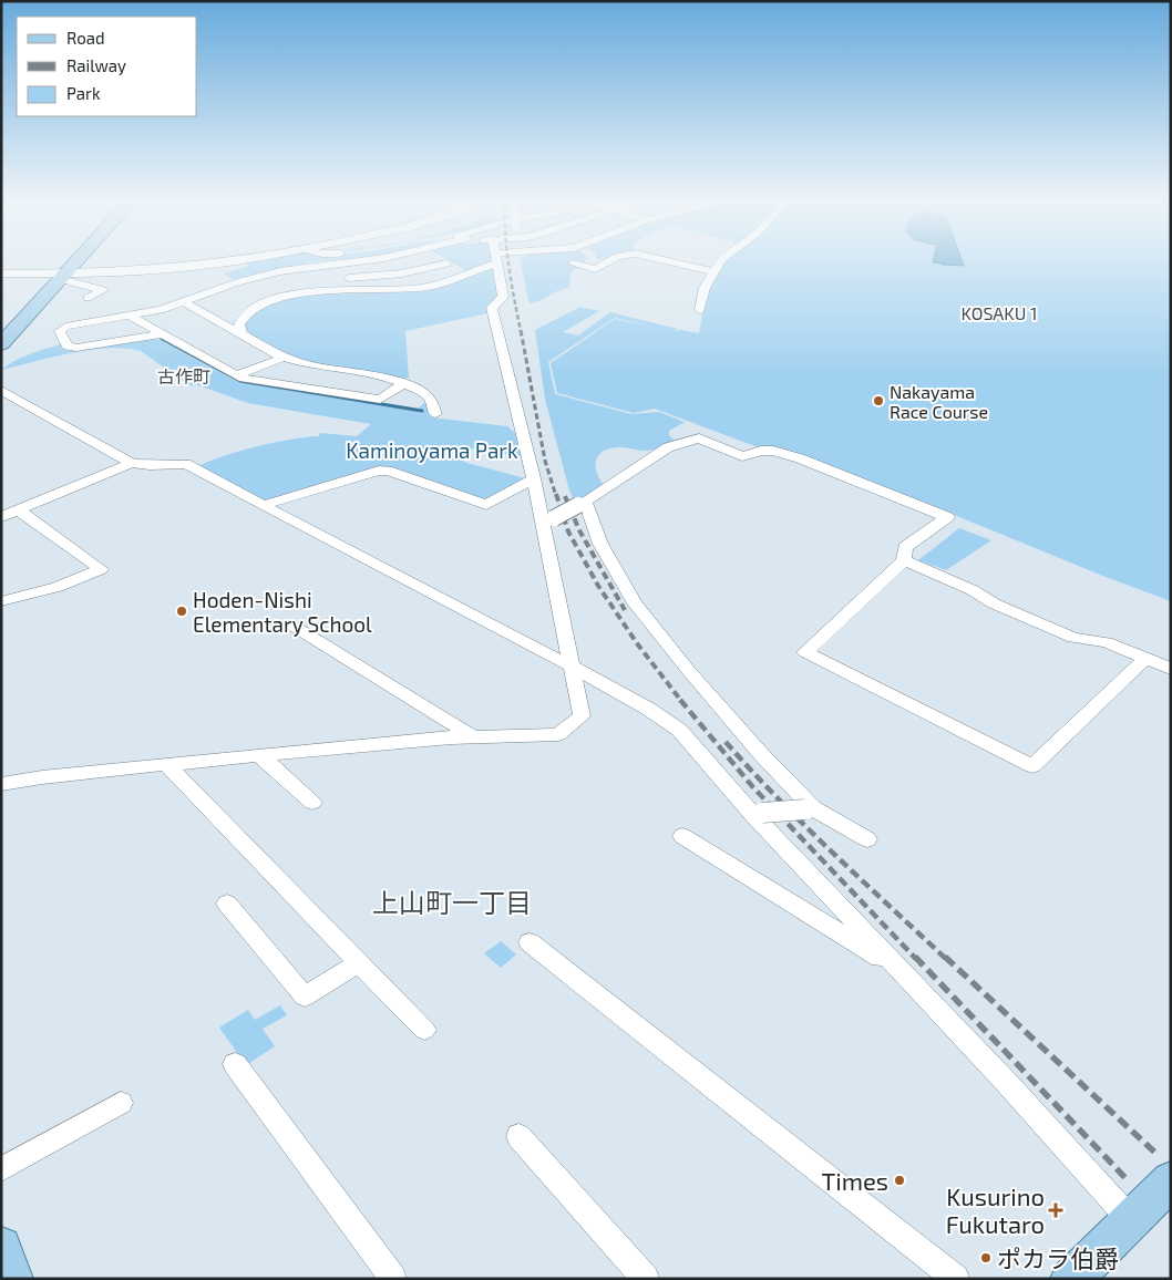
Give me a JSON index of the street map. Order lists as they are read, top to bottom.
{
  "districts": ["KOSAKU 1", "古作町", "上山町一丁目"],
  "parks": ["Kaminoyama Park"],
  "places": {
    "other": [
      "Nakayama Race Course",
      "Hoden-Nishi Elementary School",
      "Times",
      "ポカラ伯爵"
    ],
    "health": ["Kusurino Fukutaro"]
  },
  "legend": ["Road", "Railway", "Park"]
}
